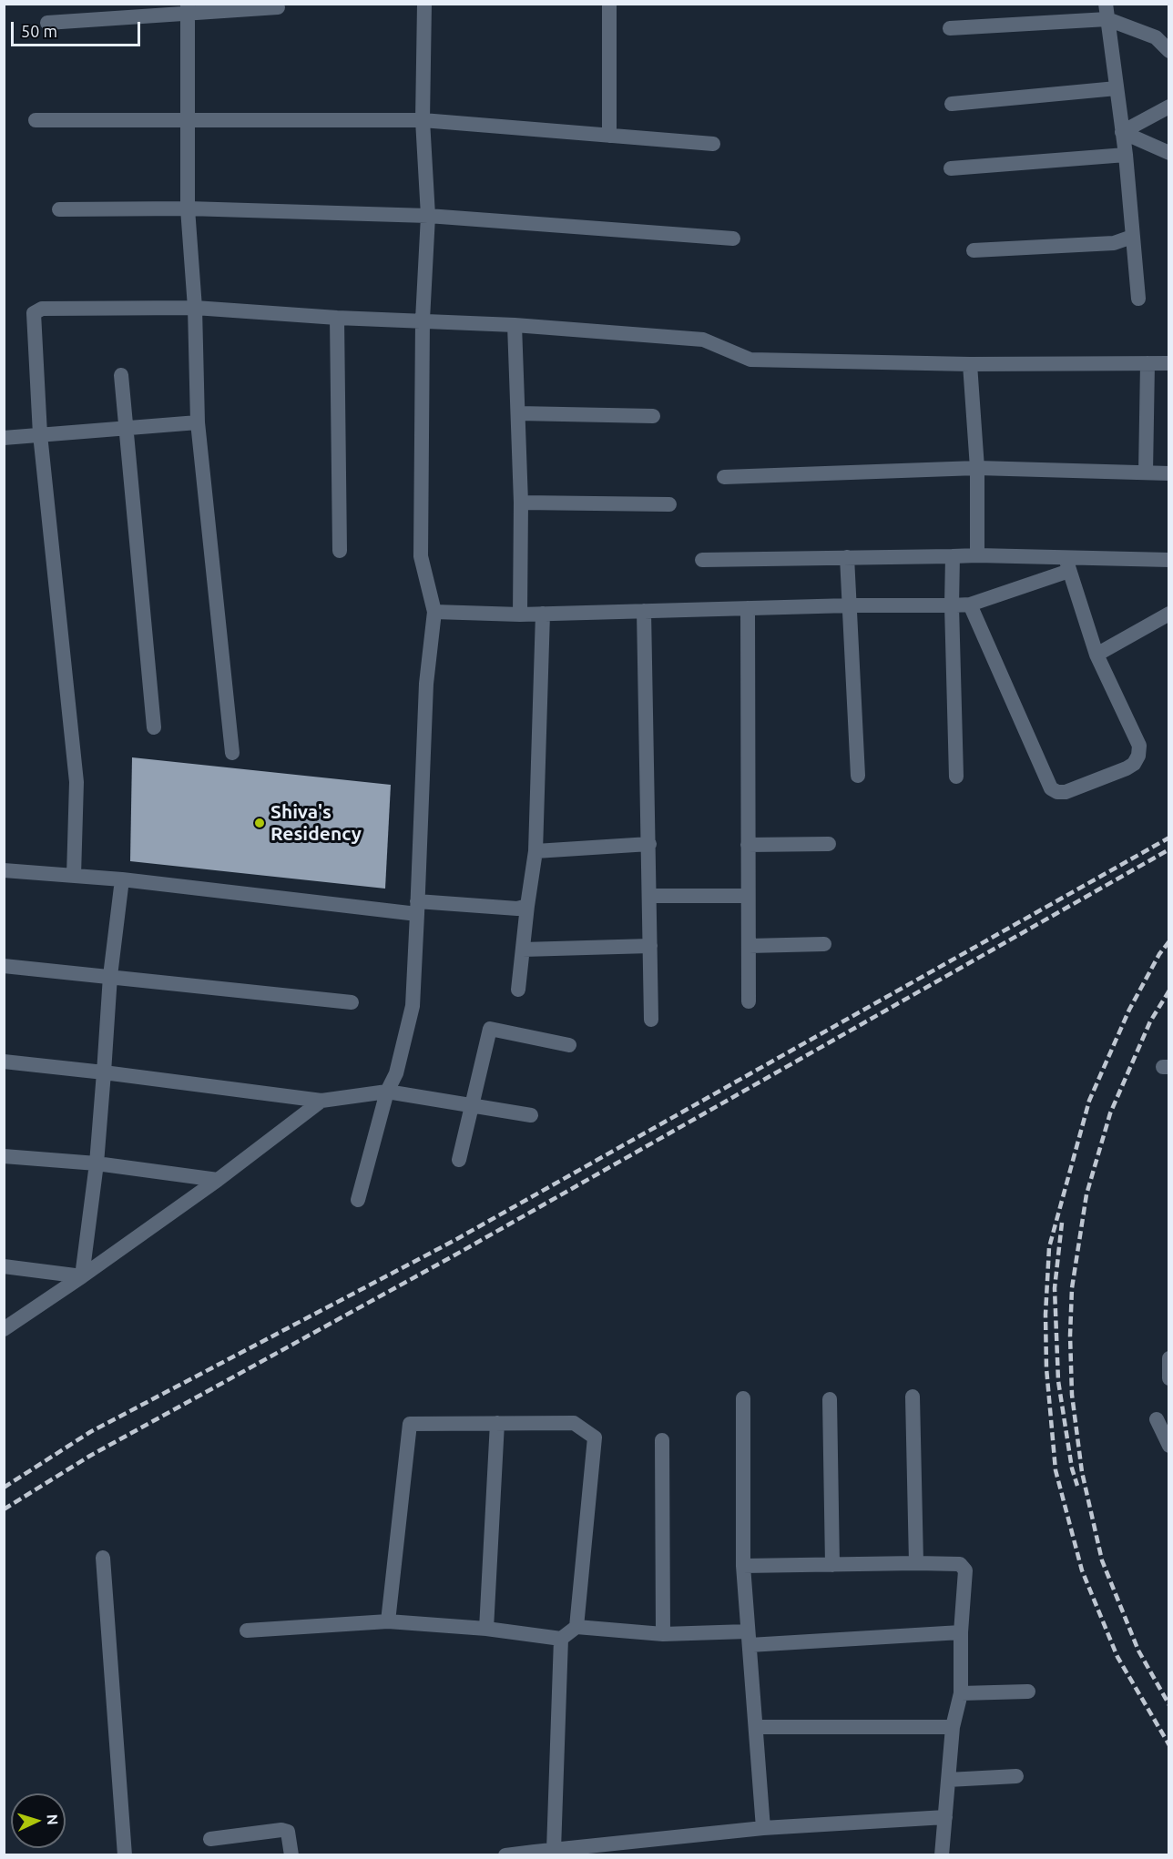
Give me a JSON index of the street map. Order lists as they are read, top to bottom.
{
  "places": ["Shiva's Residency"],
  "scale_bar": "50 m",
  "north": "right"
}
